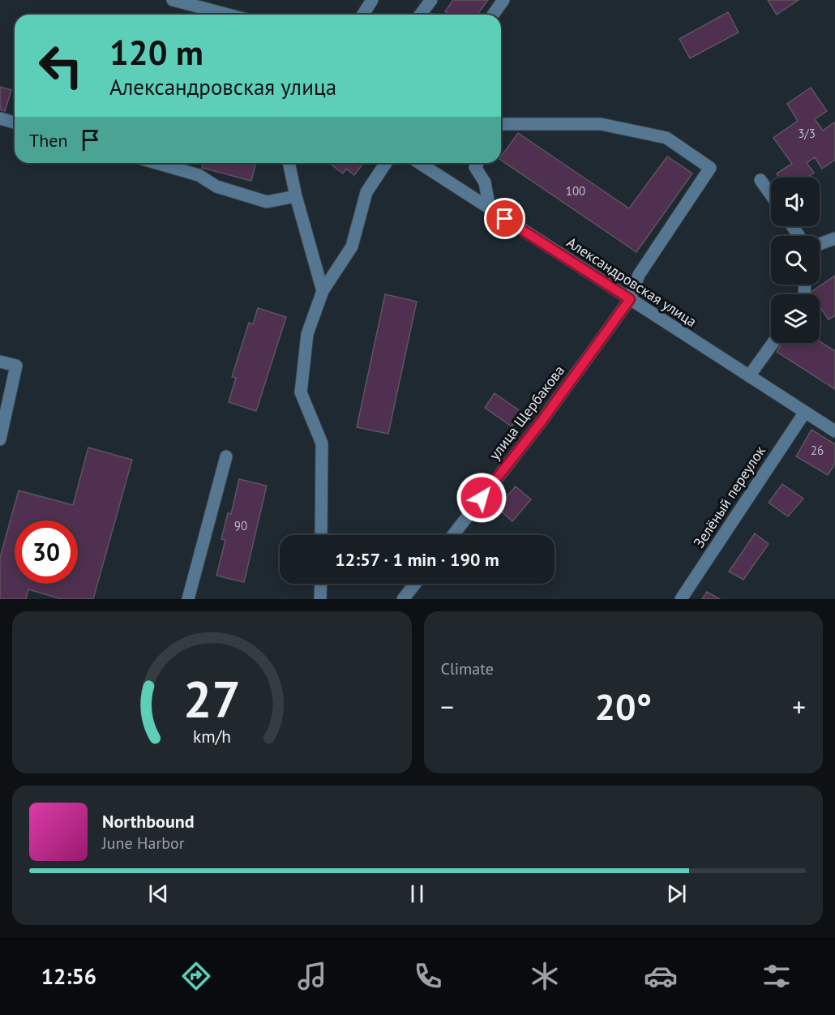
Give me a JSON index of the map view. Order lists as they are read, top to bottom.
{
  "streets": {
    "street": ["Александровская улица", "улица Щербакова", "Зелёный переулок"]
  },
  "crossings": [
    ["Александровская улица", "улица Щербакова"],
    ["Александровская улица", "Зелёный переулок"]
  ],
  "house_numbers": [
    "3/3",
    "100",
    "26",
    "90"
  ],
  "page": {
    "turn": ["120 m", "Александровская улица"],
    "then": "Then",
    "limit": "30",
    "trip": "12:57 · 1 min · 190 m",
    "tile": "Climate",
    "heat": ["−", "20°", "+"],
    "song": ["Northbound", "June Harbor"],
    "tabs": "12:56",
    "gauge": ["27", "km/h"]
  }
}
